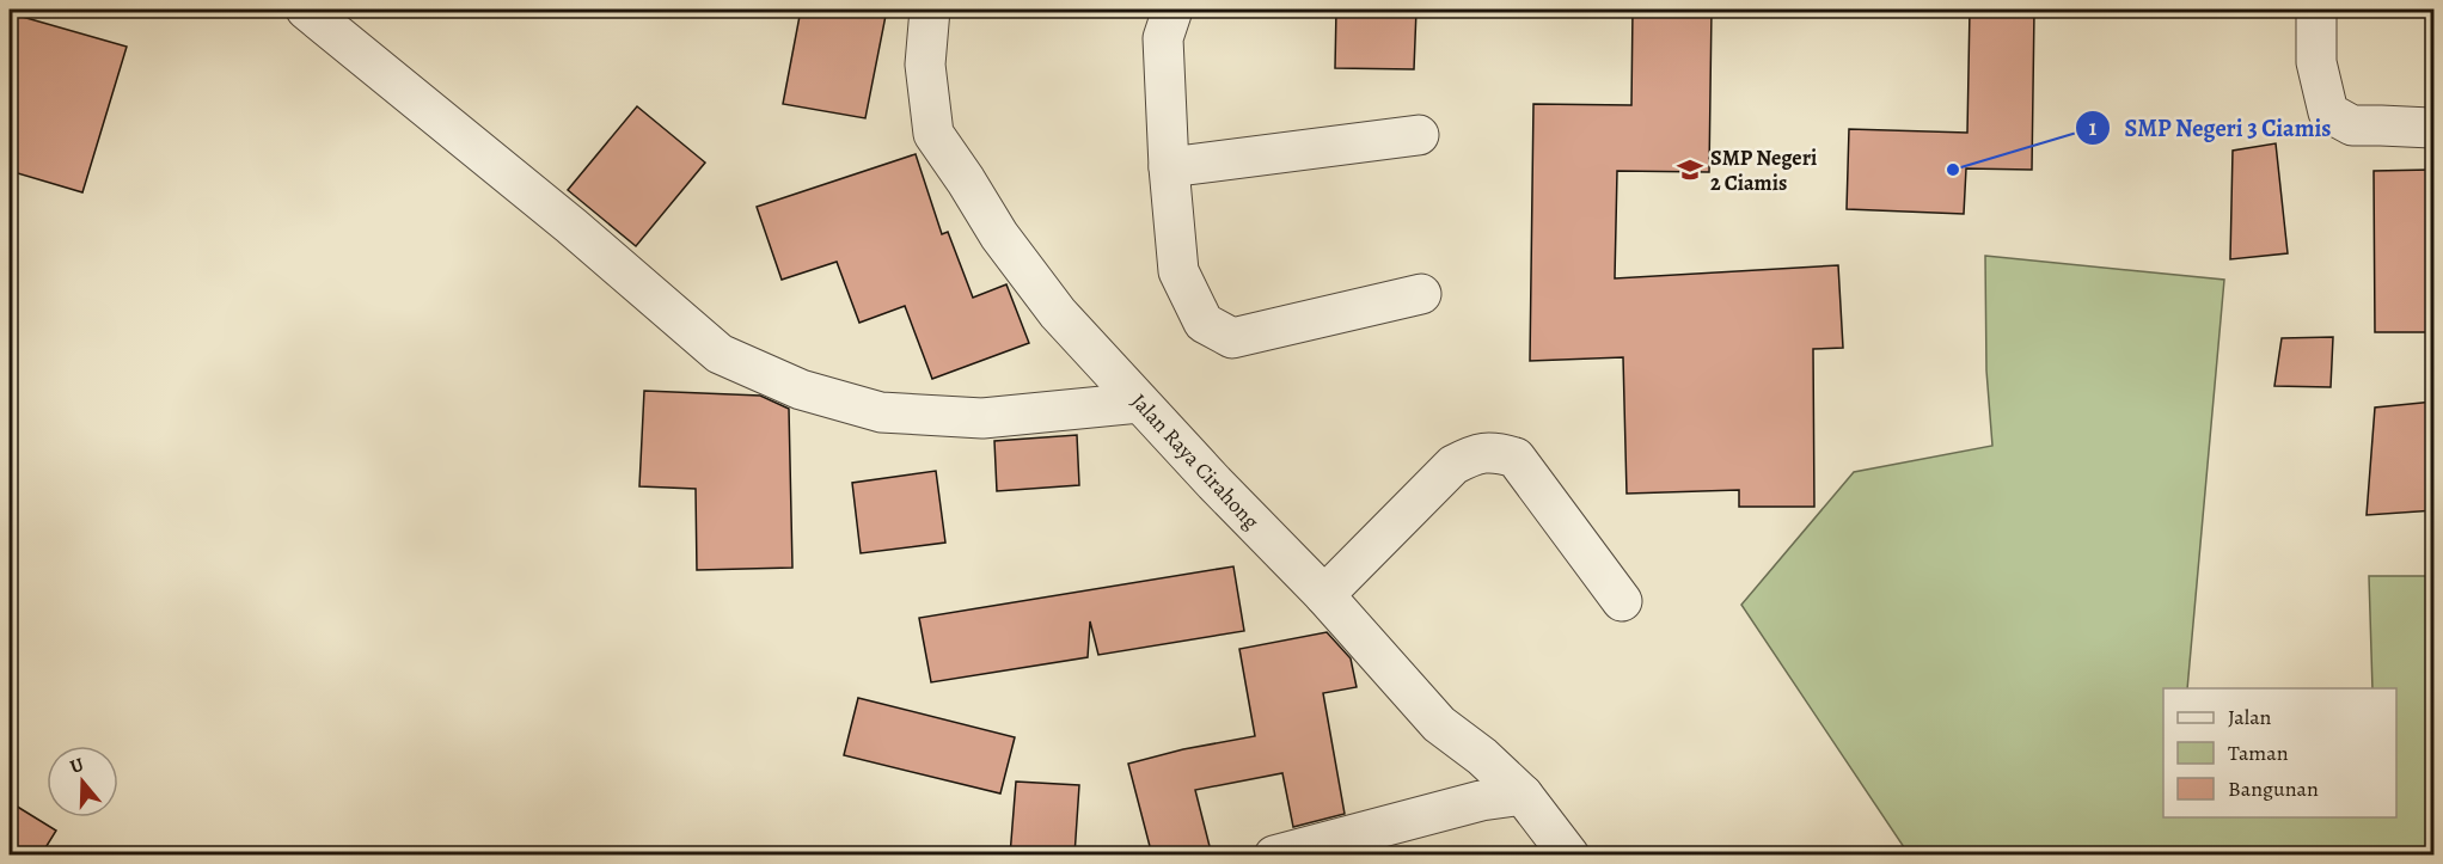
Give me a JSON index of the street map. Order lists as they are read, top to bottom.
{
  "streets": {
    "street": ["Jalan Raya Cirahong"]
  },
  "places": {
    "school or university": ["SMP Negeri 2 Ciamis"],
    "other": ["SMP Negeri 3 Ciamis"]
  },
  "legend": ["Jalan", "Taman", "Bangunan"],
  "north": "top"
}
